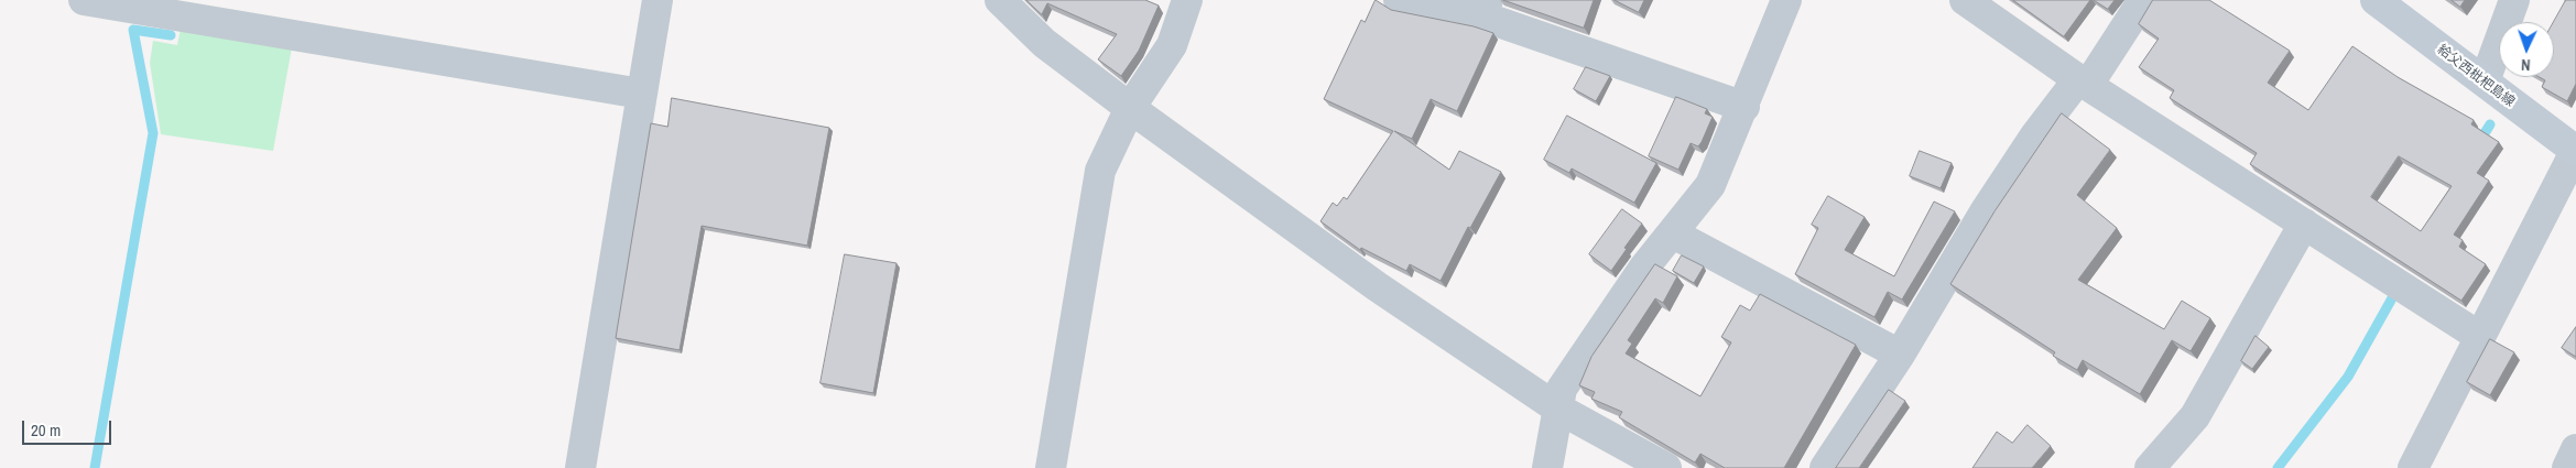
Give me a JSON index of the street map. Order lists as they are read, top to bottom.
{
  "streets": {
    "main road": ["給父西枇杷島線"]
  },
  "scale_bar": "20 m",
  "north": "bottom"
}
